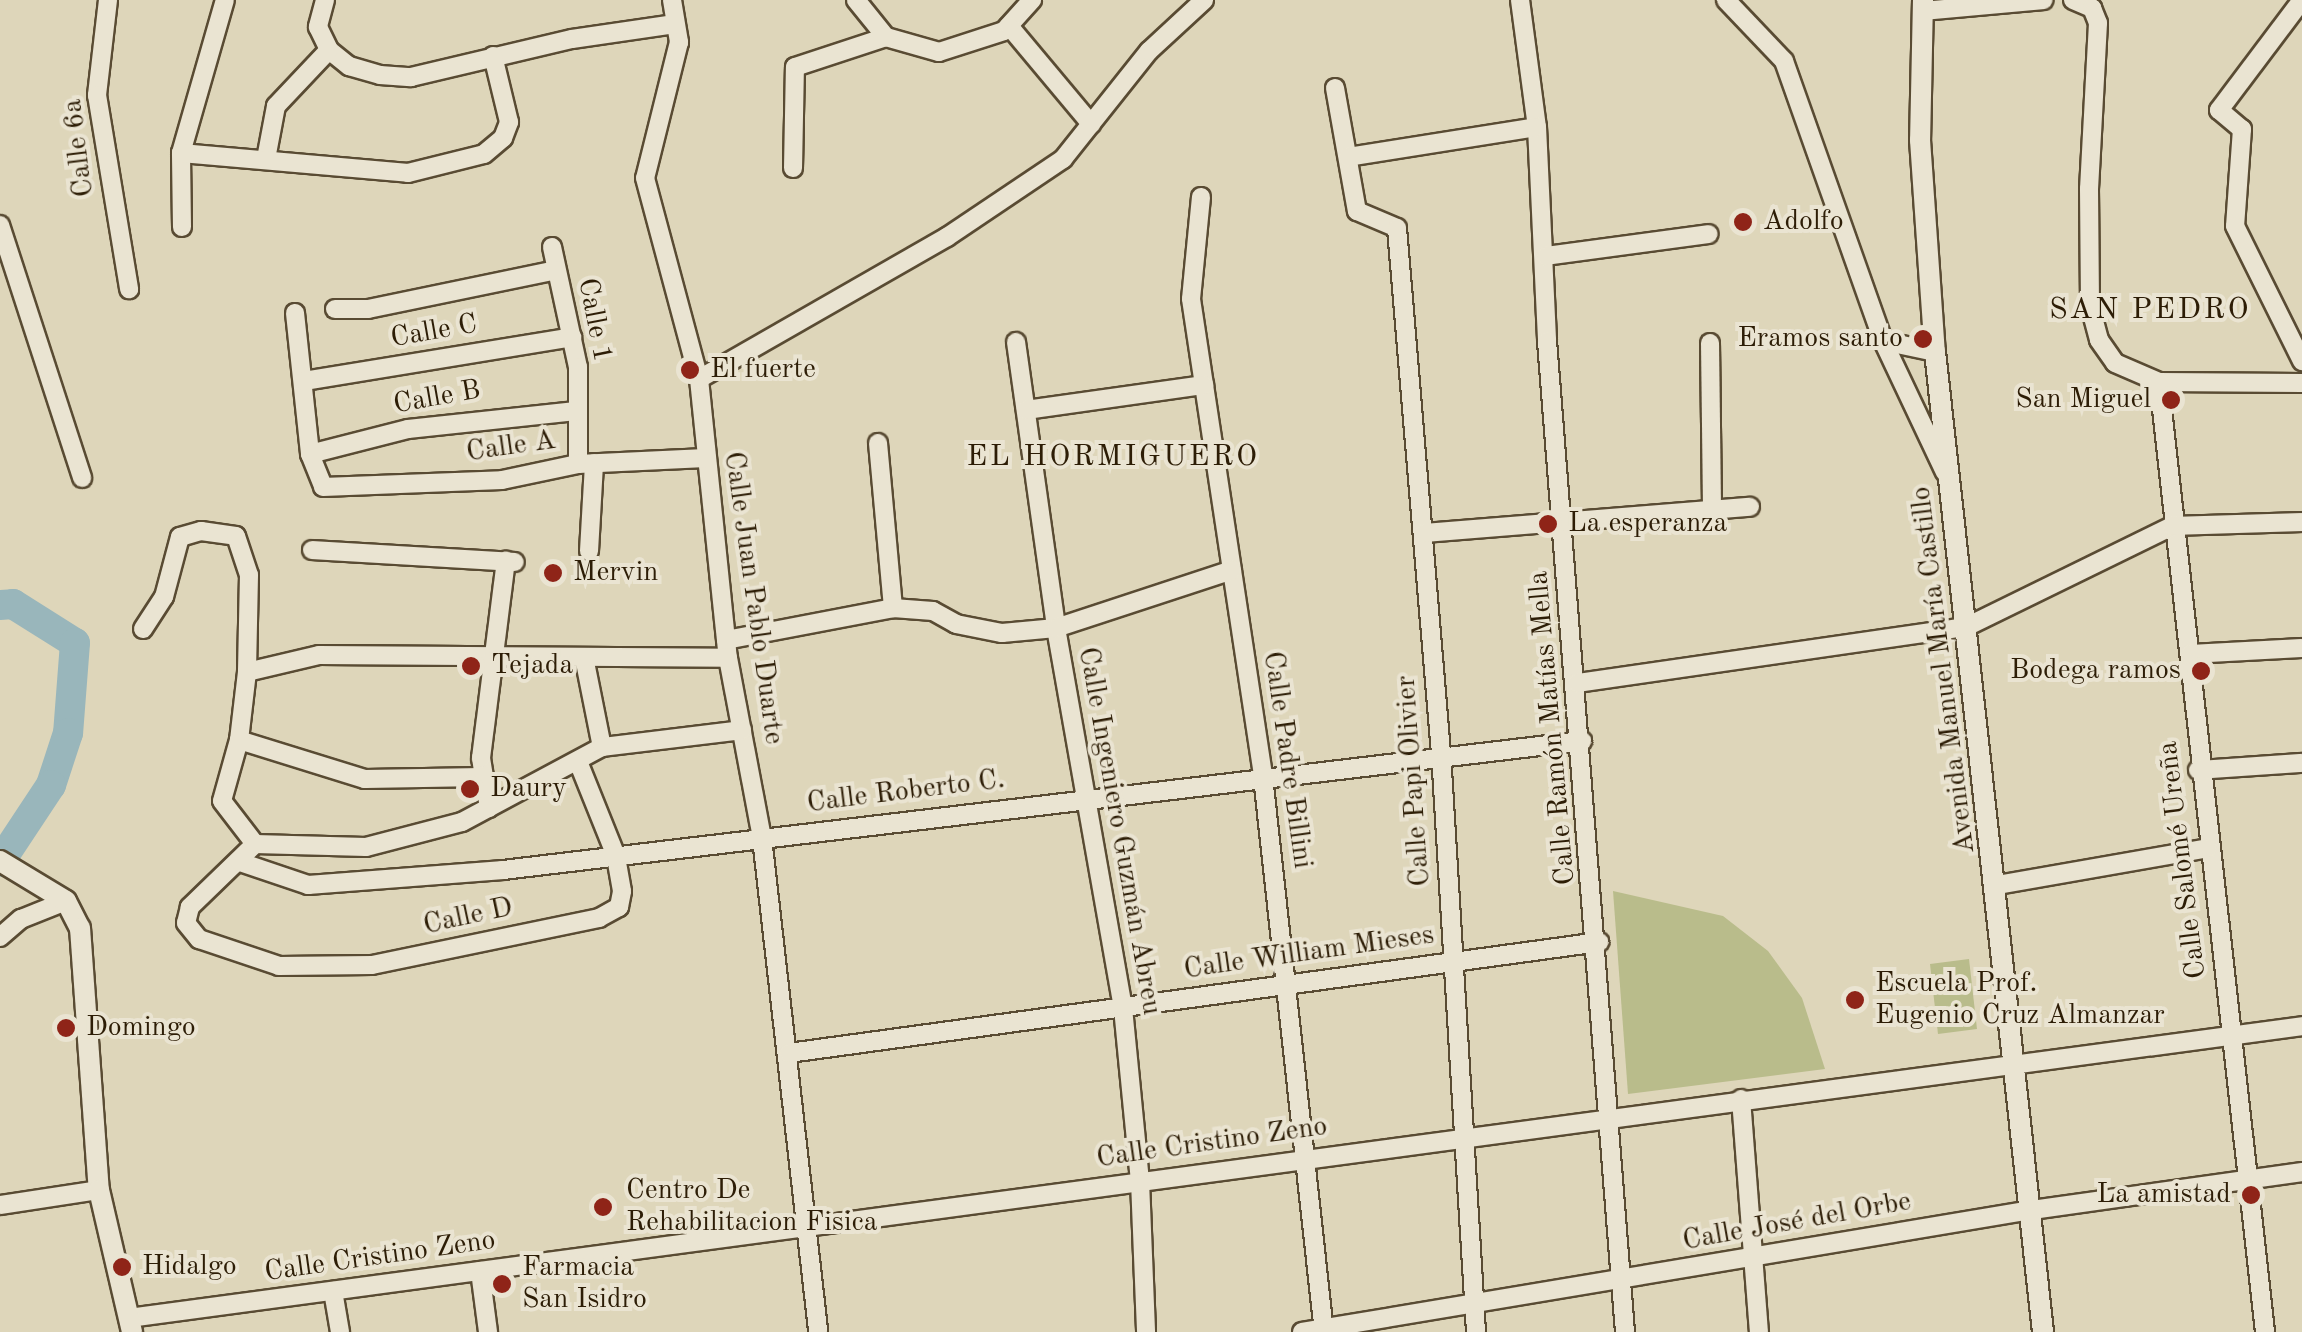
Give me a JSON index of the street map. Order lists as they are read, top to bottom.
{
  "streets": {
    "street": [
      "Calle 6a",
      "Calle 1",
      "Calle C",
      "Calle B",
      "Calle A",
      "Calle Juan Pablo Duarte",
      "Avenida Manuel María Castillo",
      "Calle Ramón Matías Mella",
      "Calle Padre Billini",
      "Calle Papi Olivier",
      "Calle Roberto C.",
      "Calle Ingeniero Guzmán Abreu",
      "Calle Salomé Ureña",
      "Calle D",
      "Calle William Mieses",
      "Calle Cristino Zeno",
      "Calle José del Orbe"
    ]
  },
  "crossings": [
    ["Calle 1", "Calle C"],
    ["Calle 1", "Calle B"],
    ["Calle 1", "Calle A"],
    ["Calle B", "Calle A"],
    ["Calle A", "Calle Juan Pablo Duarte"],
    ["Calle Juan Pablo Duarte", "Calle Roberto C."],
    ["Calle Juan Pablo Duarte", "Calle William Mieses"],
    ["Calle Juan Pablo Duarte", "Calle Cristino Zeno"],
    ["Avenida Manuel María Castillo", "Calle Cristino Zeno"],
    ["Avenida Manuel María Castillo", "Calle José del Orbe"],
    ["Calle Ramón Matías Mella", "Calle Roberto C."],
    ["Calle Ramón Matías Mella", "Calle William Mieses"],
    ["Calle Ramón Matías Mella", "Calle Cristino Zeno"],
    ["Calle Ramón Matías Mella", "Calle José del Orbe"],
    ["Calle Padre Billini", "Calle Roberto C."],
    ["Calle Padre Billini", "Calle William Mieses"],
    ["Calle Padre Billini", "Calle Cristino Zeno"],
    ["Calle Padre Billini", "Calle José del Orbe"],
    ["Calle Papi Olivier", "Calle Roberto C."],
    ["Calle Papi Olivier", "Calle William Mieses"],
    ["Calle Papi Olivier", "Calle Cristino Zeno"],
    ["Calle Papi Olivier", "Calle José del Orbe"],
    ["Calle Roberto C.", "Calle Ingeniero Guzmán Abreu"],
    ["Calle Roberto C.", "Calle D"],
    ["Calle Ingeniero Guzmán Abreu", "Calle William Mieses"],
    ["Calle Ingeniero Guzmán Abreu", "Calle Cristino Zeno"],
    ["Calle Salomé Ureña", "Calle Cristino Zeno"],
    ["Calle Salomé Ureña", "Calle José del Orbe"]
  ],
  "districts": ["SAN PEDRO", "EL HORMIGUERO"],
  "places": [
    "Adolfo",
    "Eramos santo",
    "El fuerte",
    "San Miguel",
    "La esperanza",
    "Mervin",
    "Tejada",
    "Bodega ramos",
    "Daury",
    "Escuela Prof. Eugenio Cruz Almanzar",
    "Domingo",
    "La amistad",
    "Centro De Rehabilitacion Fisica",
    "Hidalgo",
    "Farmacia San Isidro"
  ]
}
